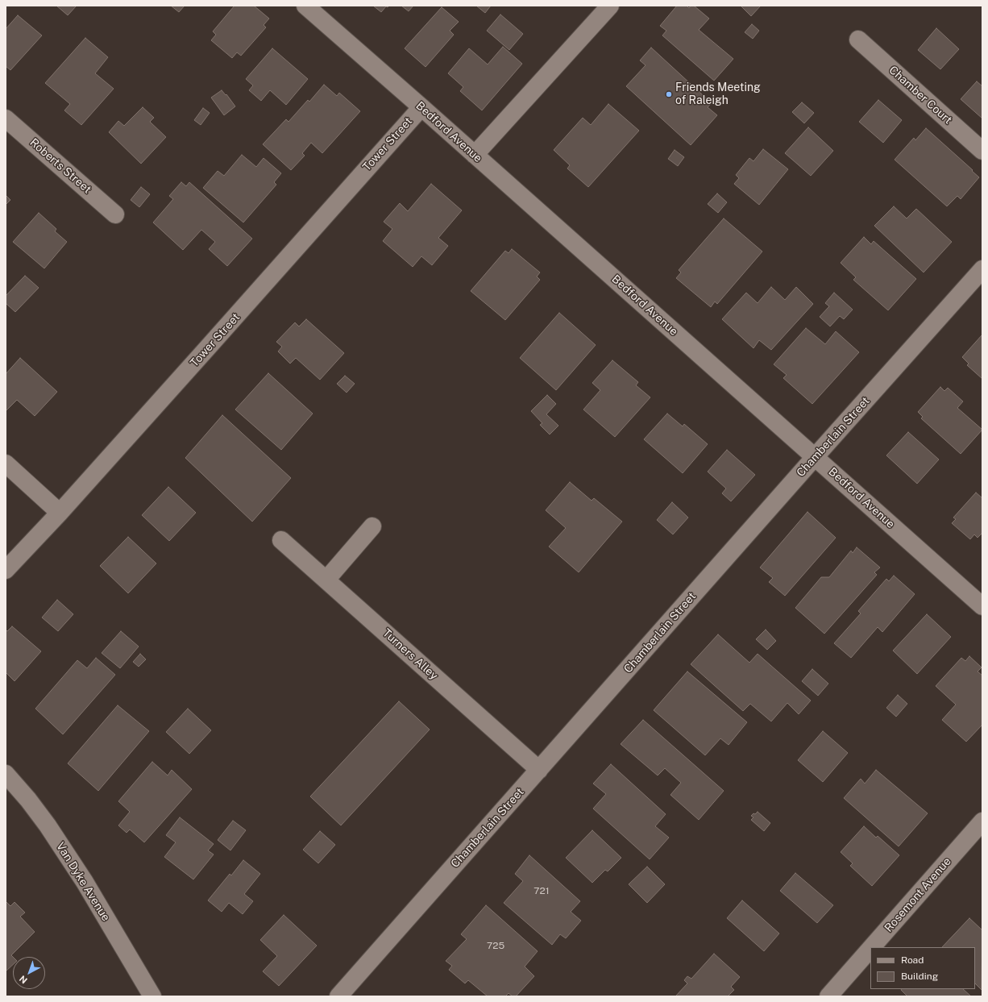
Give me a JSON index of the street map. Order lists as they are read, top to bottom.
{
  "streets": {
    "street": [
      "Chamber Court",
      "Bedford Avenue",
      "Tower Street",
      "Roberts Street",
      "Chamberlain Street",
      "Turners Alley",
      "Van Dyke Avenue",
      "Rosemont Avenue"
    ]
  },
  "crossings": [
    ["Bedford Avenue", "Tower Street"],
    ["Bedford Avenue", "Chamberlain Street"],
    ["Chamberlain Street", "Turners Alley"]
  ],
  "places": ["Friends Meeting of Raleigh"],
  "house_numbers": ["721", "725"],
  "legend": ["Road", "Building"],
  "north": "bottom left"
}
